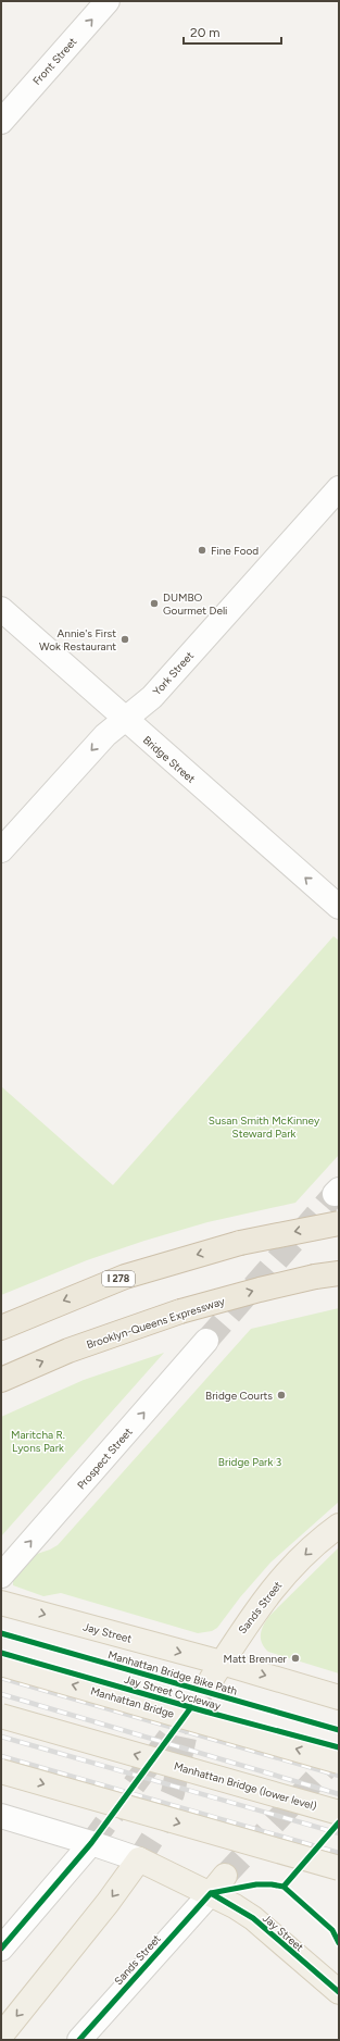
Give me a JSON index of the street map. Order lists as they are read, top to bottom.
{
  "streets": {
    "highway": ["I 278", "Brooklyn-Queens Expressway"],
    "main road": [
      "Sands Street",
      "Jay Street",
      "Manhattan Bridge",
      "Manhattan Bridge (lower level)"
    ],
    "street": [
      "Front Street",
      "York Street",
      "Bridge Street",
      "Prospect Street"
    ],
    "cycle path": ["Manhattan Bridge Bike Path", "Jay Street Cycleway"]
  },
  "crossings": [
    ["York Street", "Bridge Street"],
    ["Sands Street", "Jay Street"]
  ],
  "one_way": [
    "Front Street",
    "York Street",
    "Bridge Street",
    "Prospect Street",
    "Sands Street"
  ],
  "parks": ["Susan Smith McKinney Steward Park", "Maritcha R. Lyons Park", "Bridge Park 3"],
  "places": [
    "Fine Food",
    "DUMBO Gourmet Deli",
    "Annie's First Wok Restaurant",
    "Bridge Courts",
    "Matt Brenner"
  ],
  "scale_bar": "20 m"
}
